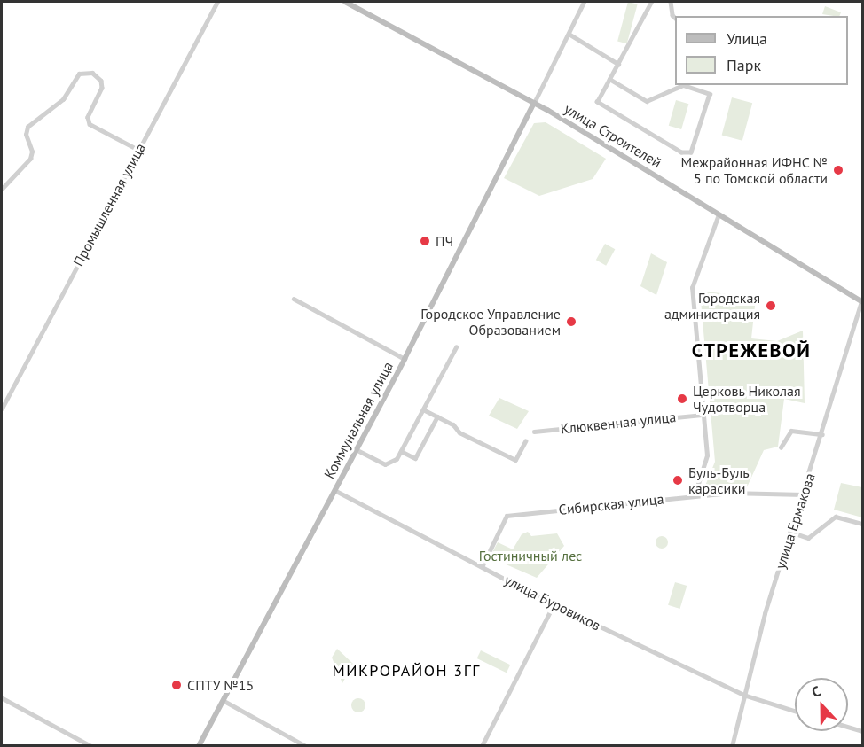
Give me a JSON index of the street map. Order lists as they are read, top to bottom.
{
  "streets": {
    "main road": ["улица Строителей", "Коммунальная улица"],
    "street": [
      "Промышленная улица",
      "Клюквенная улица",
      "Сибирская улица",
      "улица Ермакова",
      "улица Буровиков"
    ]
  },
  "crossings": [
    ["улица Строителей", "Коммунальная улица"],
    ["улица Строителей", "улица Ермакова"],
    ["Коммунальная улица", "улица Буровиков"],
    ["Сибирская улица", "улица Ермакова"],
    ["Сибирская улица", "улица Буровиков"],
    ["улица Ермакова", "улица Буровиков"]
  ],
  "districts": ["СТРЕЖЕВОЙ", "МИКРОРАЙОН 3ГГ"],
  "parks": ["Гостиничный лес"],
  "places": [
    "Межрайонная ИФНС № 5 по Томской области",
    "ПЧ",
    "Городская администрация",
    "Городское Управление Образованием",
    "Церковь Николая Чудотворца",
    "Буль-Буль карасики",
    "СПТУ №15"
  ],
  "legend": ["Улица", "Парк"],
  "north": "top"
}
